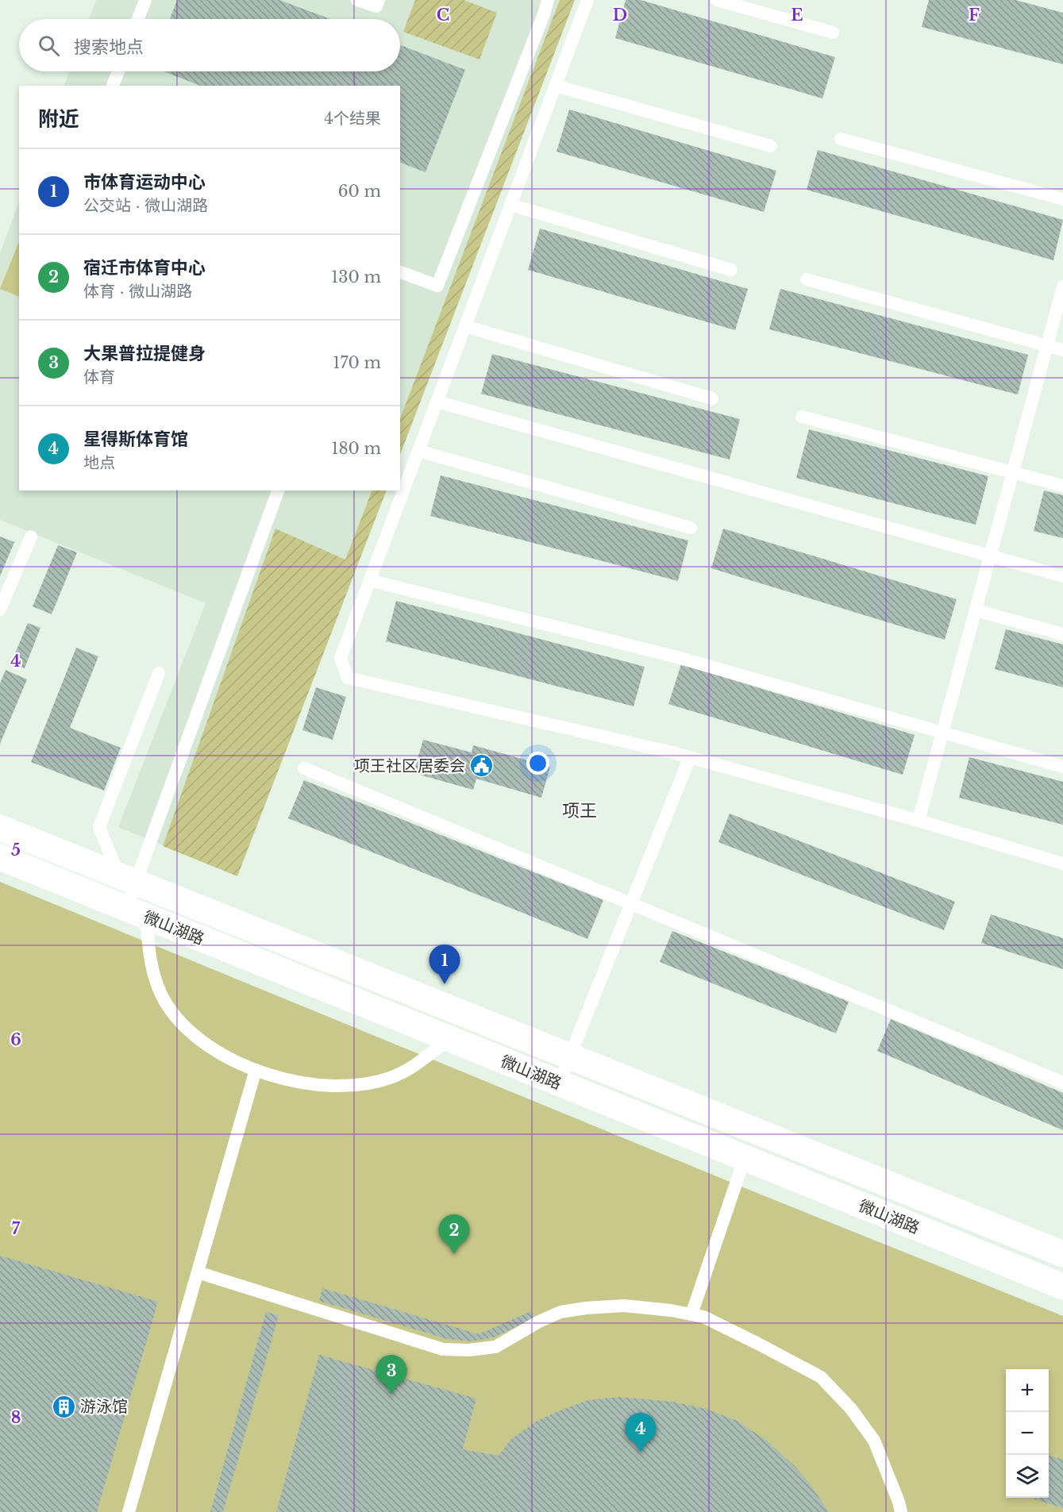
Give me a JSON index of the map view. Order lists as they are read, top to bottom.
{
  "streets": {
    "street": ["微山湖路"]
  },
  "districts": ["项王"],
  "places": {
    "public building": ["项王社区居委会"],
    "building": ["游泳馆"]
  },
  "page": {
    "search": "搜索地点",
    "heading": ["附近", "4个结果"],
    "list": [
      {
        "mark": "1",
        "name": "市体育运动中心",
        "note": "公交站 · 微山湖路",
        "value": "60 m"
      },
      {
        "mark": "2",
        "name": "宿迁市体育中心",
        "note": "体育 · 微山湖路",
        "value": "130 m"
      },
      {
        "mark": "3",
        "name": "大果普拉提健身",
        "note": "体育",
        "value": "170 m"
      },
      {
        "mark": "4",
        "name": "星得斯体育馆",
        "note": "地点",
        "value": "180 m"
      }
    ],
    "pins": [
      "1",
      "2",
      "3",
      "4"
    ],
    "map_buttons": ["+", "−"]
  },
  "grid": {
    "columns": [
      "C",
      "D",
      "E",
      "F"
    ],
    "rows": [
      "4",
      "5",
      "6",
      "7",
      "8"
    ]
  }
}
